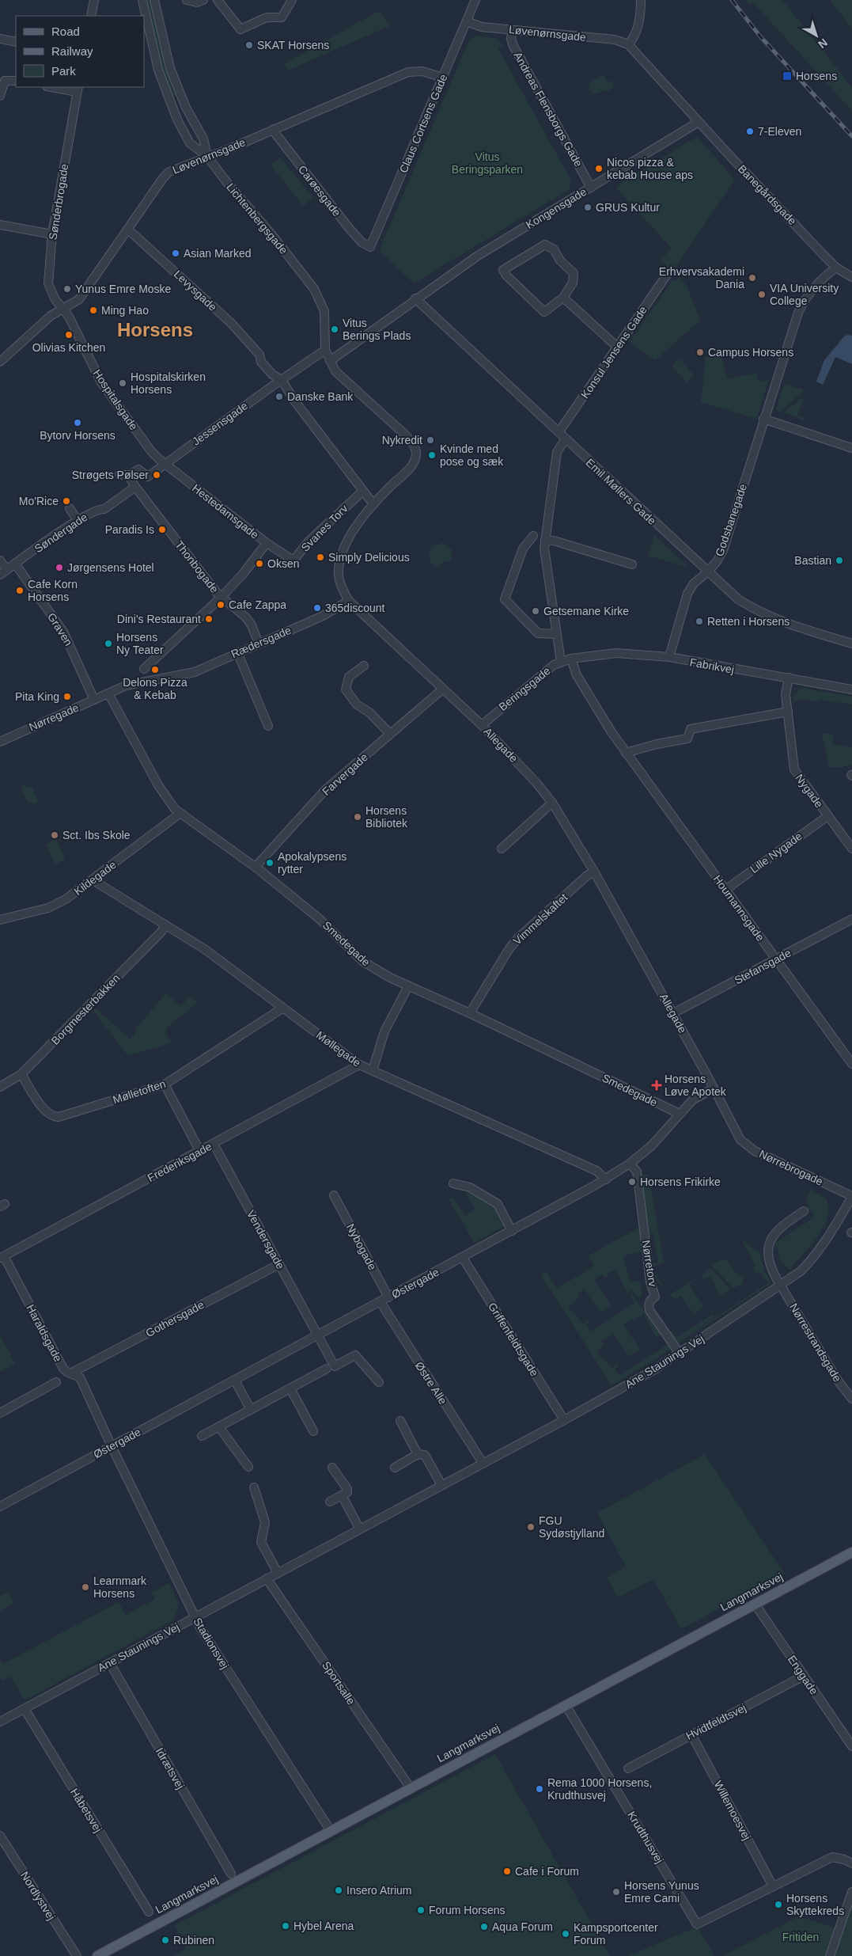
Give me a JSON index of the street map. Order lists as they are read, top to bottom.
{
  "streets": {
    "main road": ["Langmarksvej"],
    "street": [
      "Løvenørnsgade",
      "Andreas Flensborgs Gade",
      "Claus Cortsens Gade",
      "Carøesgade",
      "Banegårdsgade",
      "Sønderbrogade",
      "Kongensgade",
      "Lichtenbergsgade",
      "Levysgade",
      "Konsul Jensens Gade",
      "Hospitalsgade",
      "Jessensgade",
      "Emil Møllers Gade",
      "Hestedamsgade",
      "Godsbanegade",
      "Svanes Torv",
      "Søndergade",
      "Thonbogade",
      "Graven",
      "Rædersgade",
      "Fabrikvej",
      "Beringsgade",
      "Nørregade",
      "Allegade",
      "Farvergade",
      "Nygade",
      "Lille Nygade",
      "Kildegade",
      "Houmannsgade",
      "Vimmelskaftet",
      "Smedegade",
      "Stefansgade",
      "Borgmesterbakken",
      "Møllegade",
      "Mølletoften",
      "Frederiksgade",
      "Nørrebrogade",
      "Vendersgade",
      "Nybogade",
      "Nørretorv",
      "Østergade",
      "Gothersgade",
      "Haraldsgade",
      "Griffenfeldtsgade",
      "Nørrestrandsgade",
      "Ane Staunings Vej",
      "Østre Alle",
      "Stadionsvej",
      "Enggade",
      "Sportsalle",
      "Hvidtfeldtsvej",
      "Idrætsvej",
      "Håbetsvej",
      "Willemoesvej",
      "Krudthusvej",
      "Nordlystvej"
    ]
  },
  "crossings": [
    ["Løvenørnsgade", "Andreas Flensborgs Gade"],
    ["Løvenørnsgade", "Claus Cortsens Gade"],
    ["Løvenørnsgade", "Carøesgade"],
    ["Løvenørnsgade", "Sønderbrogade"],
    ["Løvenørnsgade", "Lichtenbergsgade"],
    ["Løvenørnsgade", "Levysgade"],
    ["Løvenørnsgade", "Hospitalsgade"],
    ["Andreas Flensborgs Gade", "Kongensgade"],
    ["Claus Cortsens Gade", "Carøesgade"],
    ["Banegårdsgade", "Kongensgade"],
    ["Banegårdsgade", "Godsbanegade"],
    ["Sønderbrogade", "Hospitalsgade"],
    ["Kongensgade", "Emil Møllers Gade"],
    ["Levysgade", "Jessensgade"],
    ["Konsul Jensens Gade", "Emil Møllers Gade"],
    ["Hospitalsgade", "Jessensgade"],
    ["Hospitalsgade", "Hestedamsgade"],
    ["Jessensgade", "Hestedamsgade"],
    ["Emil Møllers Gade", "Godsbanegade"],
    ["Hestedamsgade", "Svanes Torv"],
    ["Godsbanegade", "Fabrikvej"],
    ["Søndergade", "Thonbogade"],
    ["Søndergade", "Graven"],
    ["Thonbogade", "Rædersgade"],
    ["Graven", "Nørregade"],
    ["Rædersgade", "Nørregade"],
    ["Rædersgade", "Allegade"],
    ["Rædersgade", "Smedegade"],
    ["Fabrikvej", "Beringsgade"],
    ["Fabrikvej", "Nygade"],
    ["Fabrikvej", "Houmannsgade"],
    ["Beringsgade", "Allegade"],
    ["Beringsgade", "Houmannsgade"],
    ["Nørregade", "Smedegade"],
    ["Allegade", "Farvergade"],
    ["Allegade", "Vimmelskaftet"],
    ["Allegade", "Stefansgade"],
    ["Allegade", "Nørrebrogade"],
    ["Farvergade", "Smedegade"],
    ["Nygade", "Lille Nygade"],
    ["Lille Nygade", "Houmannsgade"],
    ["Kildegade", "Smedegade"],
    ["Kildegade", "Møllegade"],
    ["Houmannsgade", "Stefansgade"],
    ["Vimmelskaftet", "Smedegade"],
    ["Borgmesterbakken", "Møllegade"],
    ["Borgmesterbakken", "Mølletoften"],
    ["Møllegade", "Mølletoften"],
    ["Møllegade", "Frederiksgade"],
    ["Møllegade", "Østergade"],
    ["Frederiksgade", "Vendersgade"],
    ["Frederiksgade", "Haraldsgade"],
    ["Nørrebrogade", "Ane Staunings Vej"],
    ["Vendersgade", "Østergade"],
    ["Vendersgade", "Gothersgade"],
    ["Nybogade", "Østergade"],
    ["Nørretorv", "Ane Staunings Vej"],
    ["Østergade", "Haraldsgade"],
    ["Østergade", "Griffenfeldtsgade"],
    ["Østergade", "Østre Alle"],
    ["Østergade", "Stadionsvej"],
    ["Gothersgade", "Haraldsgade"],
    ["Haraldsgade", "Stadionsvej"],
    ["Griffenfeldtsgade", "Ane Staunings Vej"],
    ["Nørrestrandsgade", "Ane Staunings Vej"],
    ["Ane Staunings Vej", "Østre Alle"],
    ["Ane Staunings Vej", "Stadionsvej"],
    ["Ane Staunings Vej", "Sportsalle"],
    ["Ane Staunings Vej", "Idrætsvej"],
    ["Ane Staunings Vej", "Håbetsvej"],
    ["Langmarksvej", "Stadionsvej"],
    ["Langmarksvej", "Enggade"],
    ["Langmarksvej", "Sportsalle"],
    ["Langmarksvej", "Krudthusvej"],
    ["Enggade", "Hvidtfeldtsvej"],
    ["Hvidtfeldtsvej", "Willemoesvej"],
    ["Willemoesvej", "Krudthusvej"]
  ],
  "districts": ["Horsens"],
  "parks": ["Vitus Beringsparken", "Fritiden"],
  "places": {
    "other": [
      "SKAT Horsens",
      "7-Eleven",
      "Nicos pizza & kebab House aps",
      "GRUS Kultur",
      "Asian Marked",
      "Erhvervsakademi Dania",
      "Yunus Emre Moske",
      "VIA University College",
      "Ming Hao",
      "Vitus Berings Plads",
      "Olivias Kitchen",
      "Campus Horsens",
      "Hospitalskirken Horsens",
      "Danske Bank",
      "Bytorv Horsens",
      "Nykredit",
      "Kvinde med pose og sæk",
      "Strøgets Pølser",
      "Mo'Rice",
      "Paradis Is",
      "Simply Delicious",
      "Bastian",
      "Oksen",
      "Jørgensens Hotel",
      "Cafe Korn Horsens",
      "Cafe Zappa",
      "365discount",
      "Getsemane Kirke",
      "Dini's Restaurant",
      "Retten i Horsens",
      "Horsens Ny Teater",
      "Delons Pizza & Kebab",
      "Pita King",
      "Horsens Bibliotek",
      "Sct. Ibs Skole",
      "Apokalypsens rytter",
      "Horsens Frikirke",
      "FGU Sydøstjylland",
      "Learnmark Horsens",
      "Rema 1000 Horsens, Krudthusvej",
      "Cafe i Forum",
      "Insero Atrium",
      "Horsens Yunus Emre Cami",
      "Horsens Skyttekreds",
      "Forum Horsens",
      "Hybel Arena",
      "Aqua Forum",
      "Kampsportcenter Forum",
      "Rubinen"
    ],
    "transit": ["Horsens"],
    "health": ["Horsens Løve Apotek"]
  },
  "legend": ["Road", "Railway", "Park"],
  "north": "bottom right"
}
